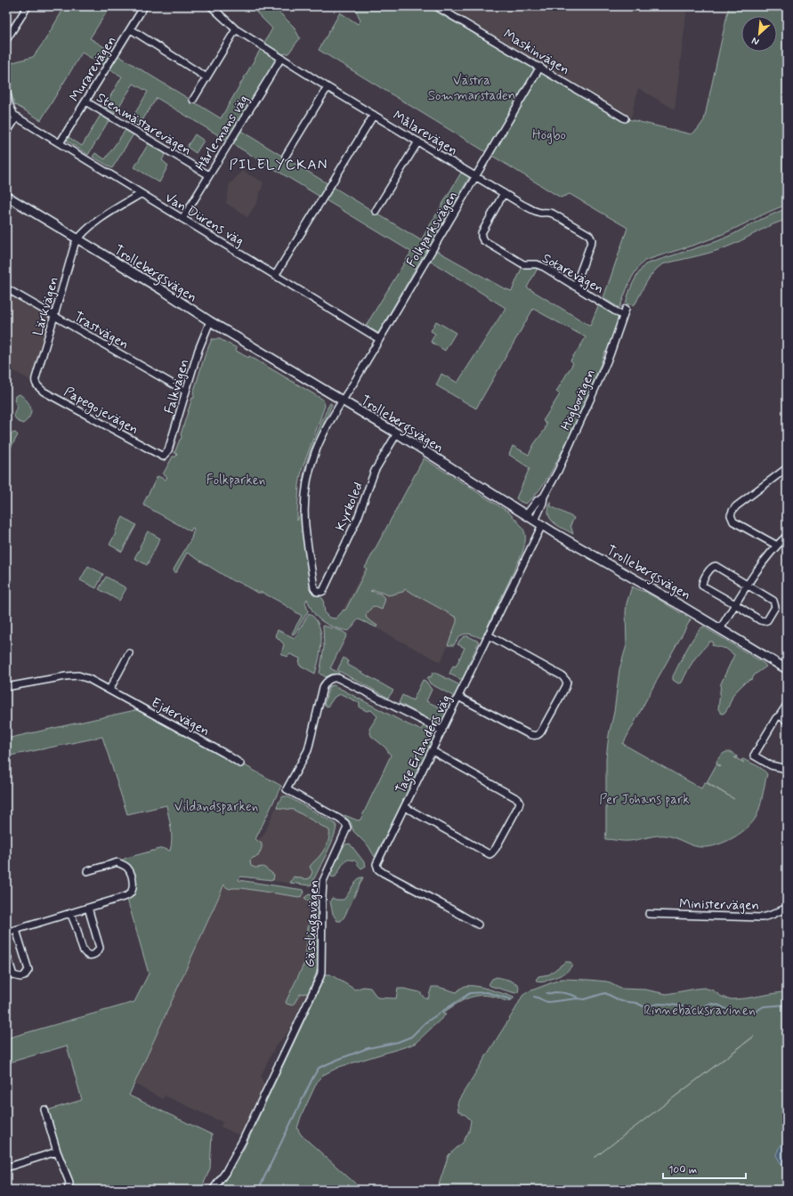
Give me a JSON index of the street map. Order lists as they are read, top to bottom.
{
  "streets": {
    "street": [
      "Maskinvägen",
      "Murarevägen",
      "Stenmästarevägen",
      "Hårlemans väg",
      "Målarevägen",
      "Van Dürens väg",
      "Folkparksvägen",
      "Trollebergsvägen",
      "Sotarevägen",
      "Lärkvägen",
      "Trastvägen",
      "Falkvägen",
      "Högbovägen",
      "Papegojevägen",
      "Kyrkoled",
      "Ejdervägen",
      "Tage Erlanders väg",
      "Ministervägen",
      "Gässlingavägen"
    ]
  },
  "crossings": [
    ["Maskinvägen", "Folkparksvägen"],
    ["Murarevägen", "Stenmästarevägen"],
    ["Murarevägen", "Van Dürens väg"],
    ["Stenmästarevägen", "Hårlemans väg"],
    ["Hårlemans väg", "Målarevägen"],
    ["Hårlemans väg", "Van Dürens väg"],
    ["Målarevägen", "Folkparksvägen"],
    ["Målarevägen", "Sotarevägen"],
    ["Van Dürens väg", "Folkparksvägen"],
    ["Folkparksvägen", "Trollebergsvägen"],
    ["Folkparksvägen", "Kyrkoled"],
    ["Trollebergsvägen", "Lärkvägen"],
    ["Trollebergsvägen", "Falkvägen"],
    ["Trollebergsvägen", "Högbovägen"],
    ["Trollebergsvägen", "Kyrkoled"],
    ["Trollebergsvägen", "Tage Erlanders väg"],
    ["Sotarevägen", "Högbovägen"],
    ["Lärkvägen", "Trastvägen"],
    ["Lärkvägen", "Papegojevägen"],
    ["Trastvägen", "Falkvägen"],
    ["Falkvägen", "Papegojevägen"],
    ["Tage Erlanders väg", "Gässlingavägen"]
  ],
  "districts": ["PILELYCKAN"],
  "parks": [
    "Västra Sommarstaden",
    "Högbo",
    "Folkparken",
    "Per Johans park",
    "Vildandsparken",
    "Rinnebäcksravinen"
  ],
  "scale_bar": "100 m",
  "north": "bottom left"
}
